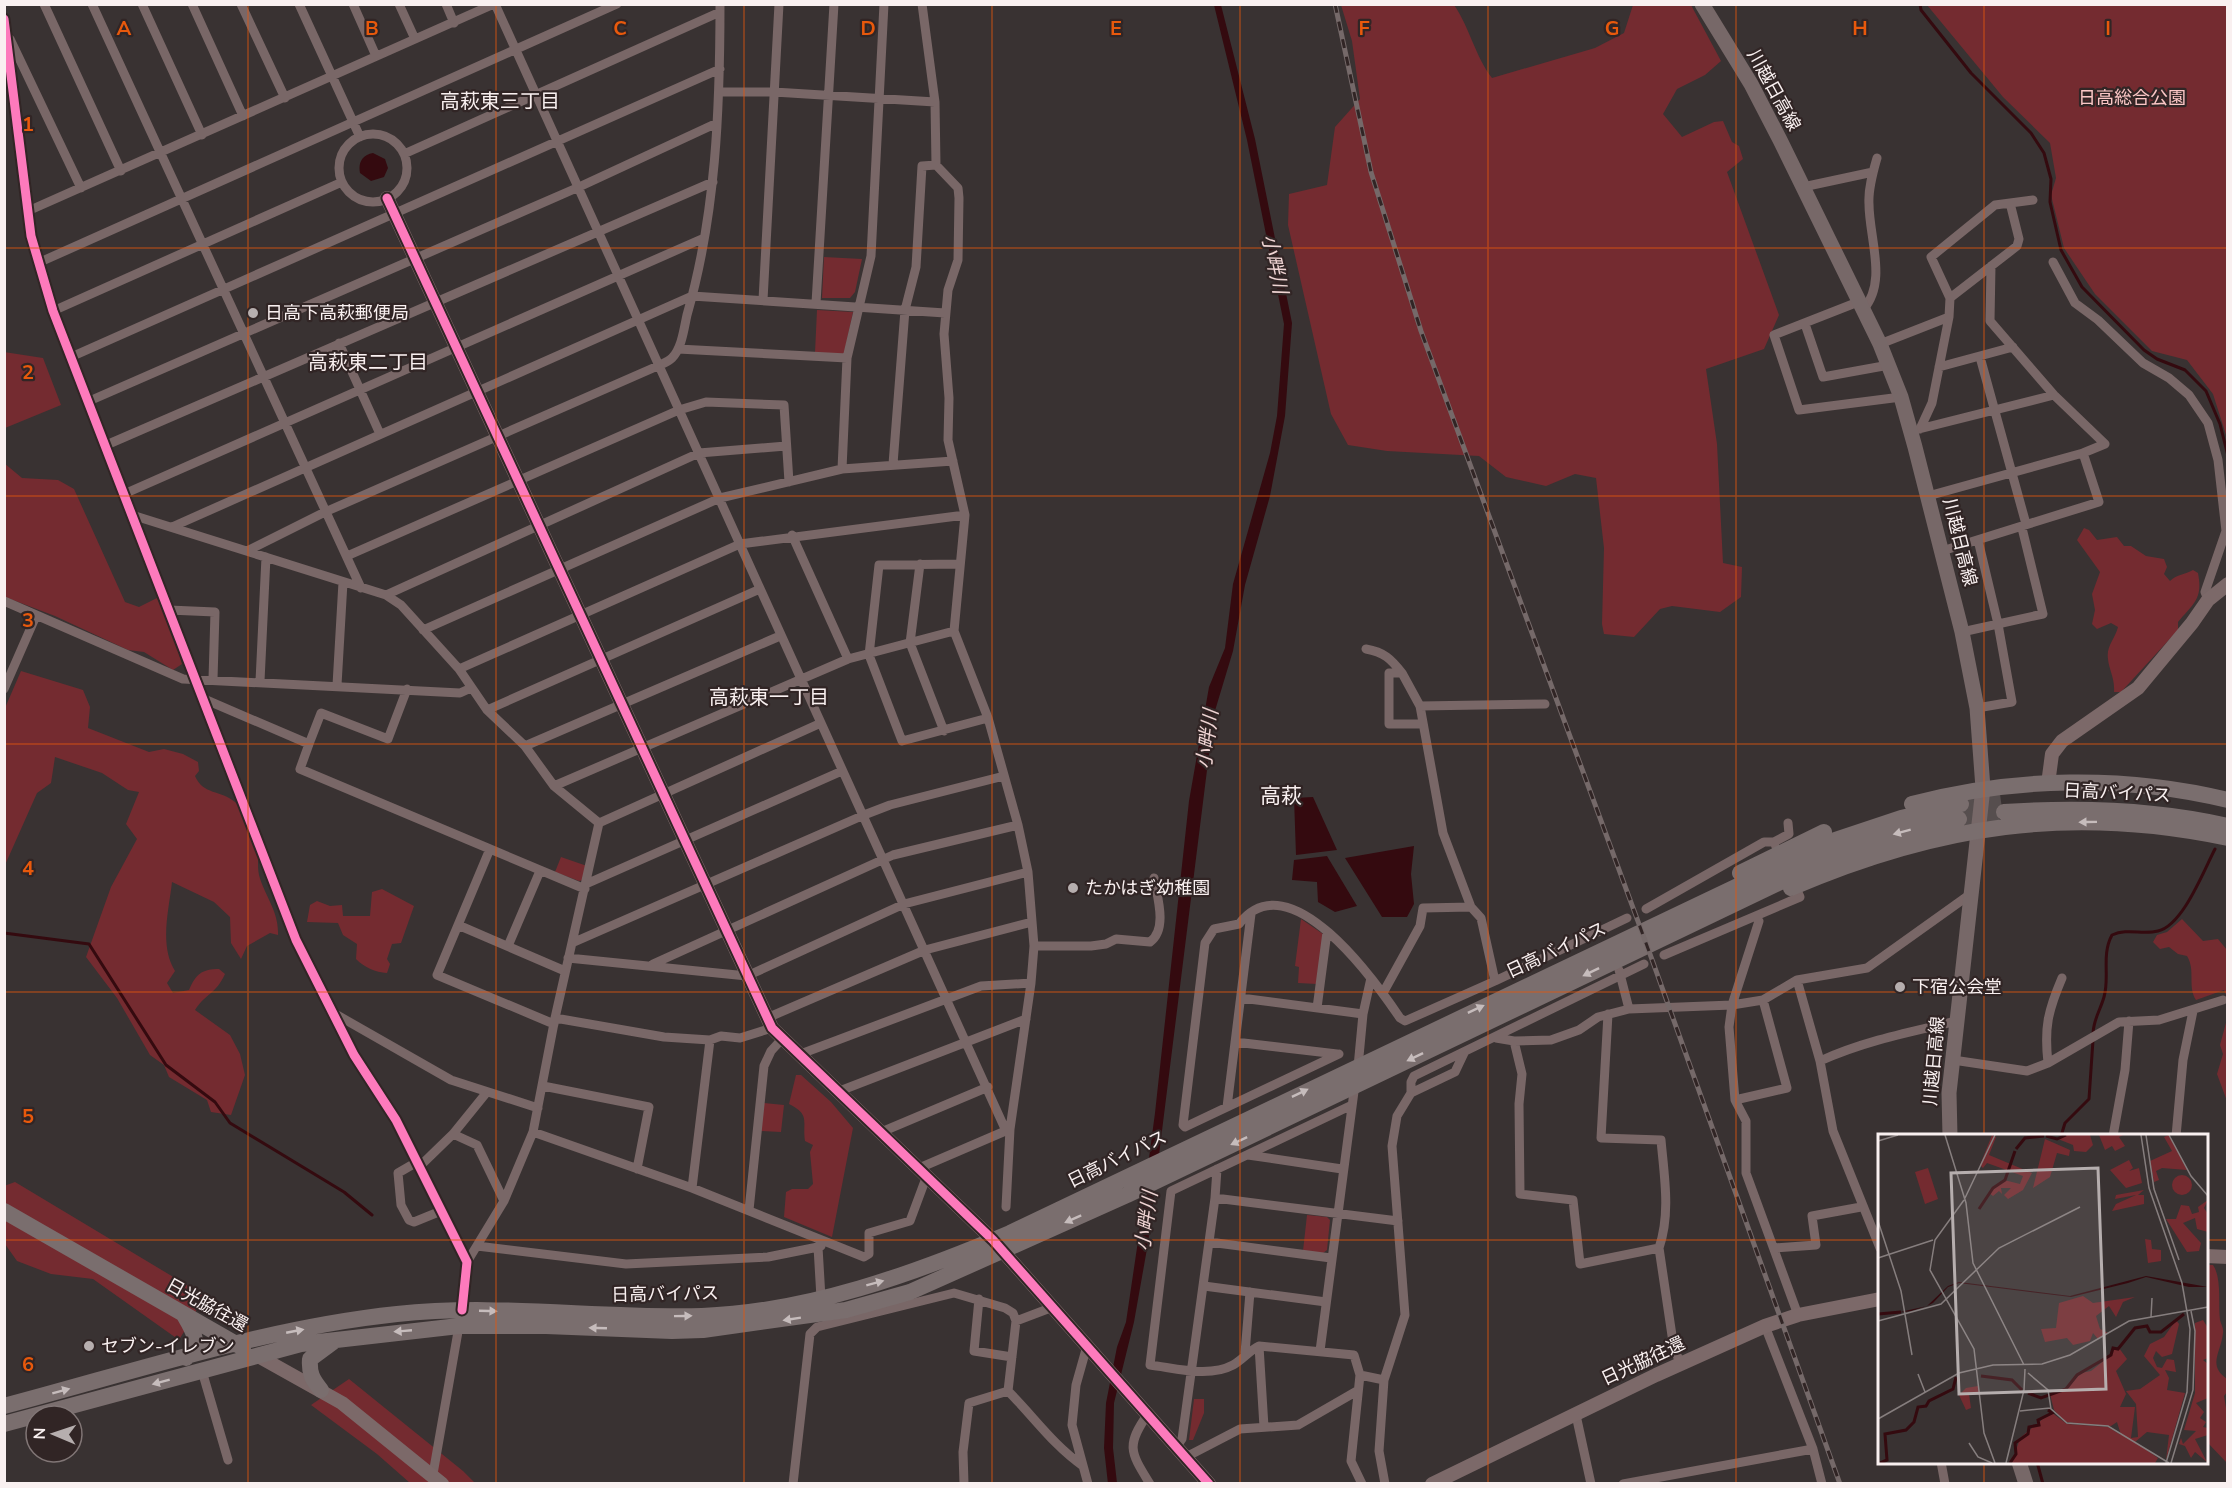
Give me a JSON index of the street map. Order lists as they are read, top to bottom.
{
  "streets": {
    "highway": ["日高バイパス", "日光脇往還"],
    "main road": ["川越日高線"]
  },
  "crossings": [
    ["日高バイパス", "日光脇往還"]
  ],
  "districts": [
    "高萩東三丁目",
    "高萩東二丁目",
    "高萩東一丁目",
    "高萩"
  ],
  "water": ["小畔川"],
  "parks": ["日高総合公園"],
  "places": [
    "日高下高萩郵便局",
    "たかはぎ幼稚園",
    "下宿公会堂",
    "セブン-イレブン"
  ],
  "north": "left",
  "grid": {
    "columns": [
      "A",
      "B",
      "C",
      "D",
      "E",
      "F",
      "G",
      "H",
      "I"
    ],
    "rows": [
      "1",
      "2",
      "3",
      "4",
      "5",
      "6"
    ]
  }
}
